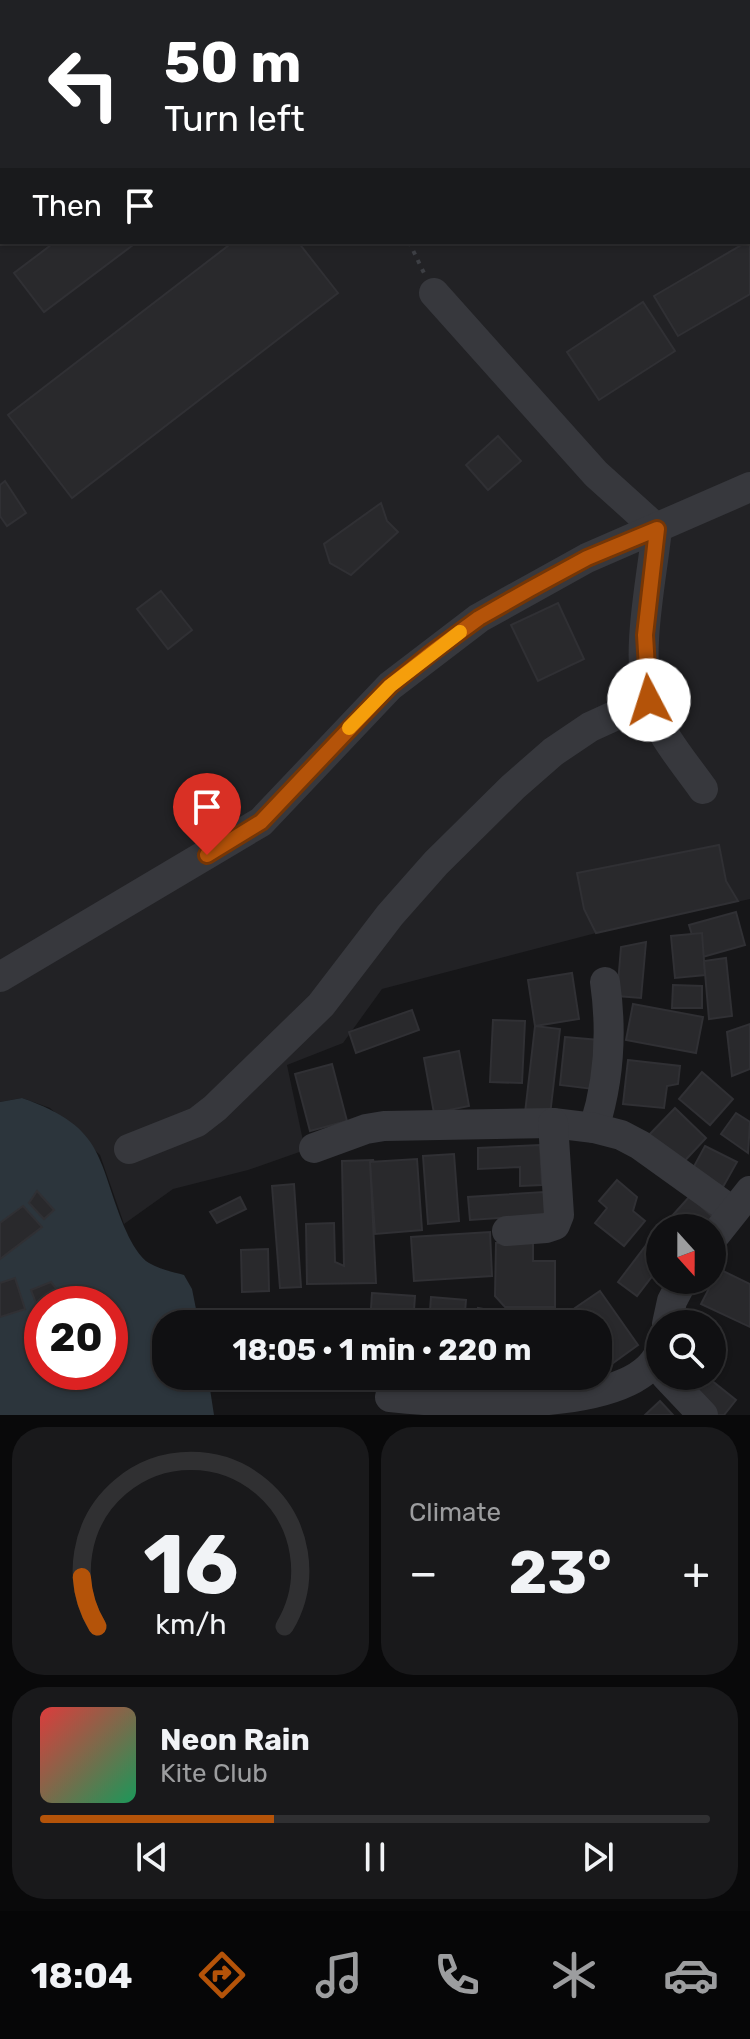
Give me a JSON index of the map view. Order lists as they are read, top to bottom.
{
  "north": "bottom",
  "page": {
    "turn": ["50 m", "Turn left"],
    "then": "Then",
    "limit": "20",
    "trip": "18:05 · 1 min · 220 m",
    "tile": "Climate",
    "heat": ["−", "23°", "+"],
    "song": ["Neon Rain", "Kite Club"],
    "tabs": "18:04",
    "gauge": ["16", "km/h"]
  }
}
